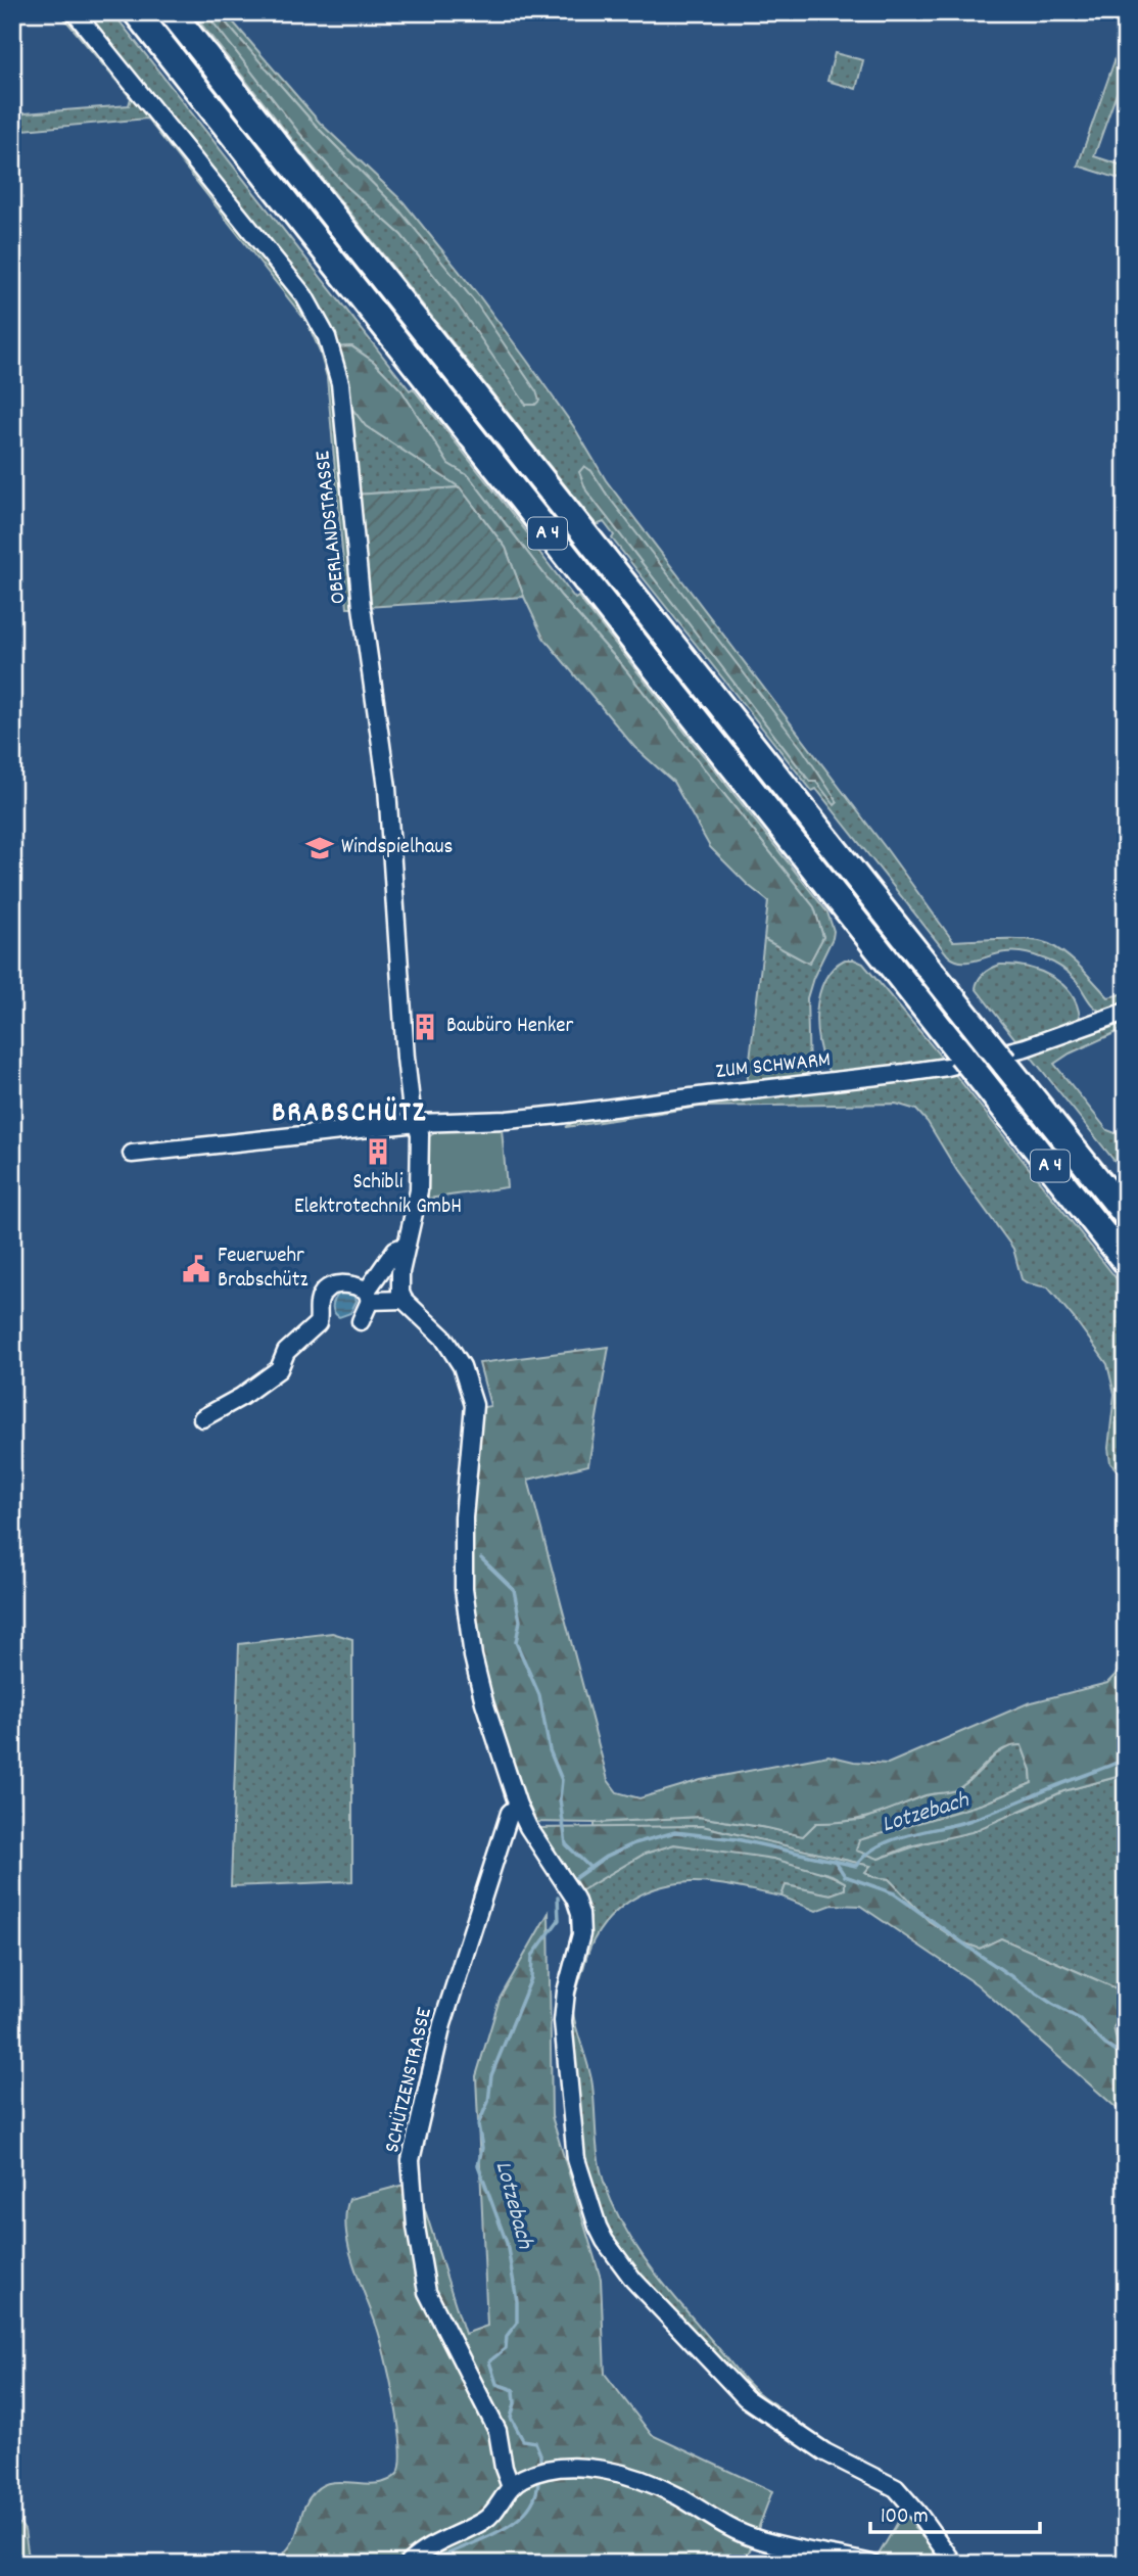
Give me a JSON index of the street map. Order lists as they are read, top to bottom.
{
  "streets": {
    "highway": ["A 4"],
    "street": ["OBERLANDSTRASSE", "ZUM SCHWARM", "SCHÜTZENSTRASSE"]
  },
  "crossings": [
    ["OBERLANDSTRASSE", "ZUM SCHWARM"]
  ],
  "districts": ["BRABSCHÜTZ"],
  "water": ["Lotzebach"],
  "places": {
    "school or university": ["Windspielhaus"],
    "building": ["Baubüro Henker", "Schibli Elektrotechnik GmbH"],
    "public building": ["Feuerwehr Brabschütz"]
  },
  "scale_bar": "100 m"
}
